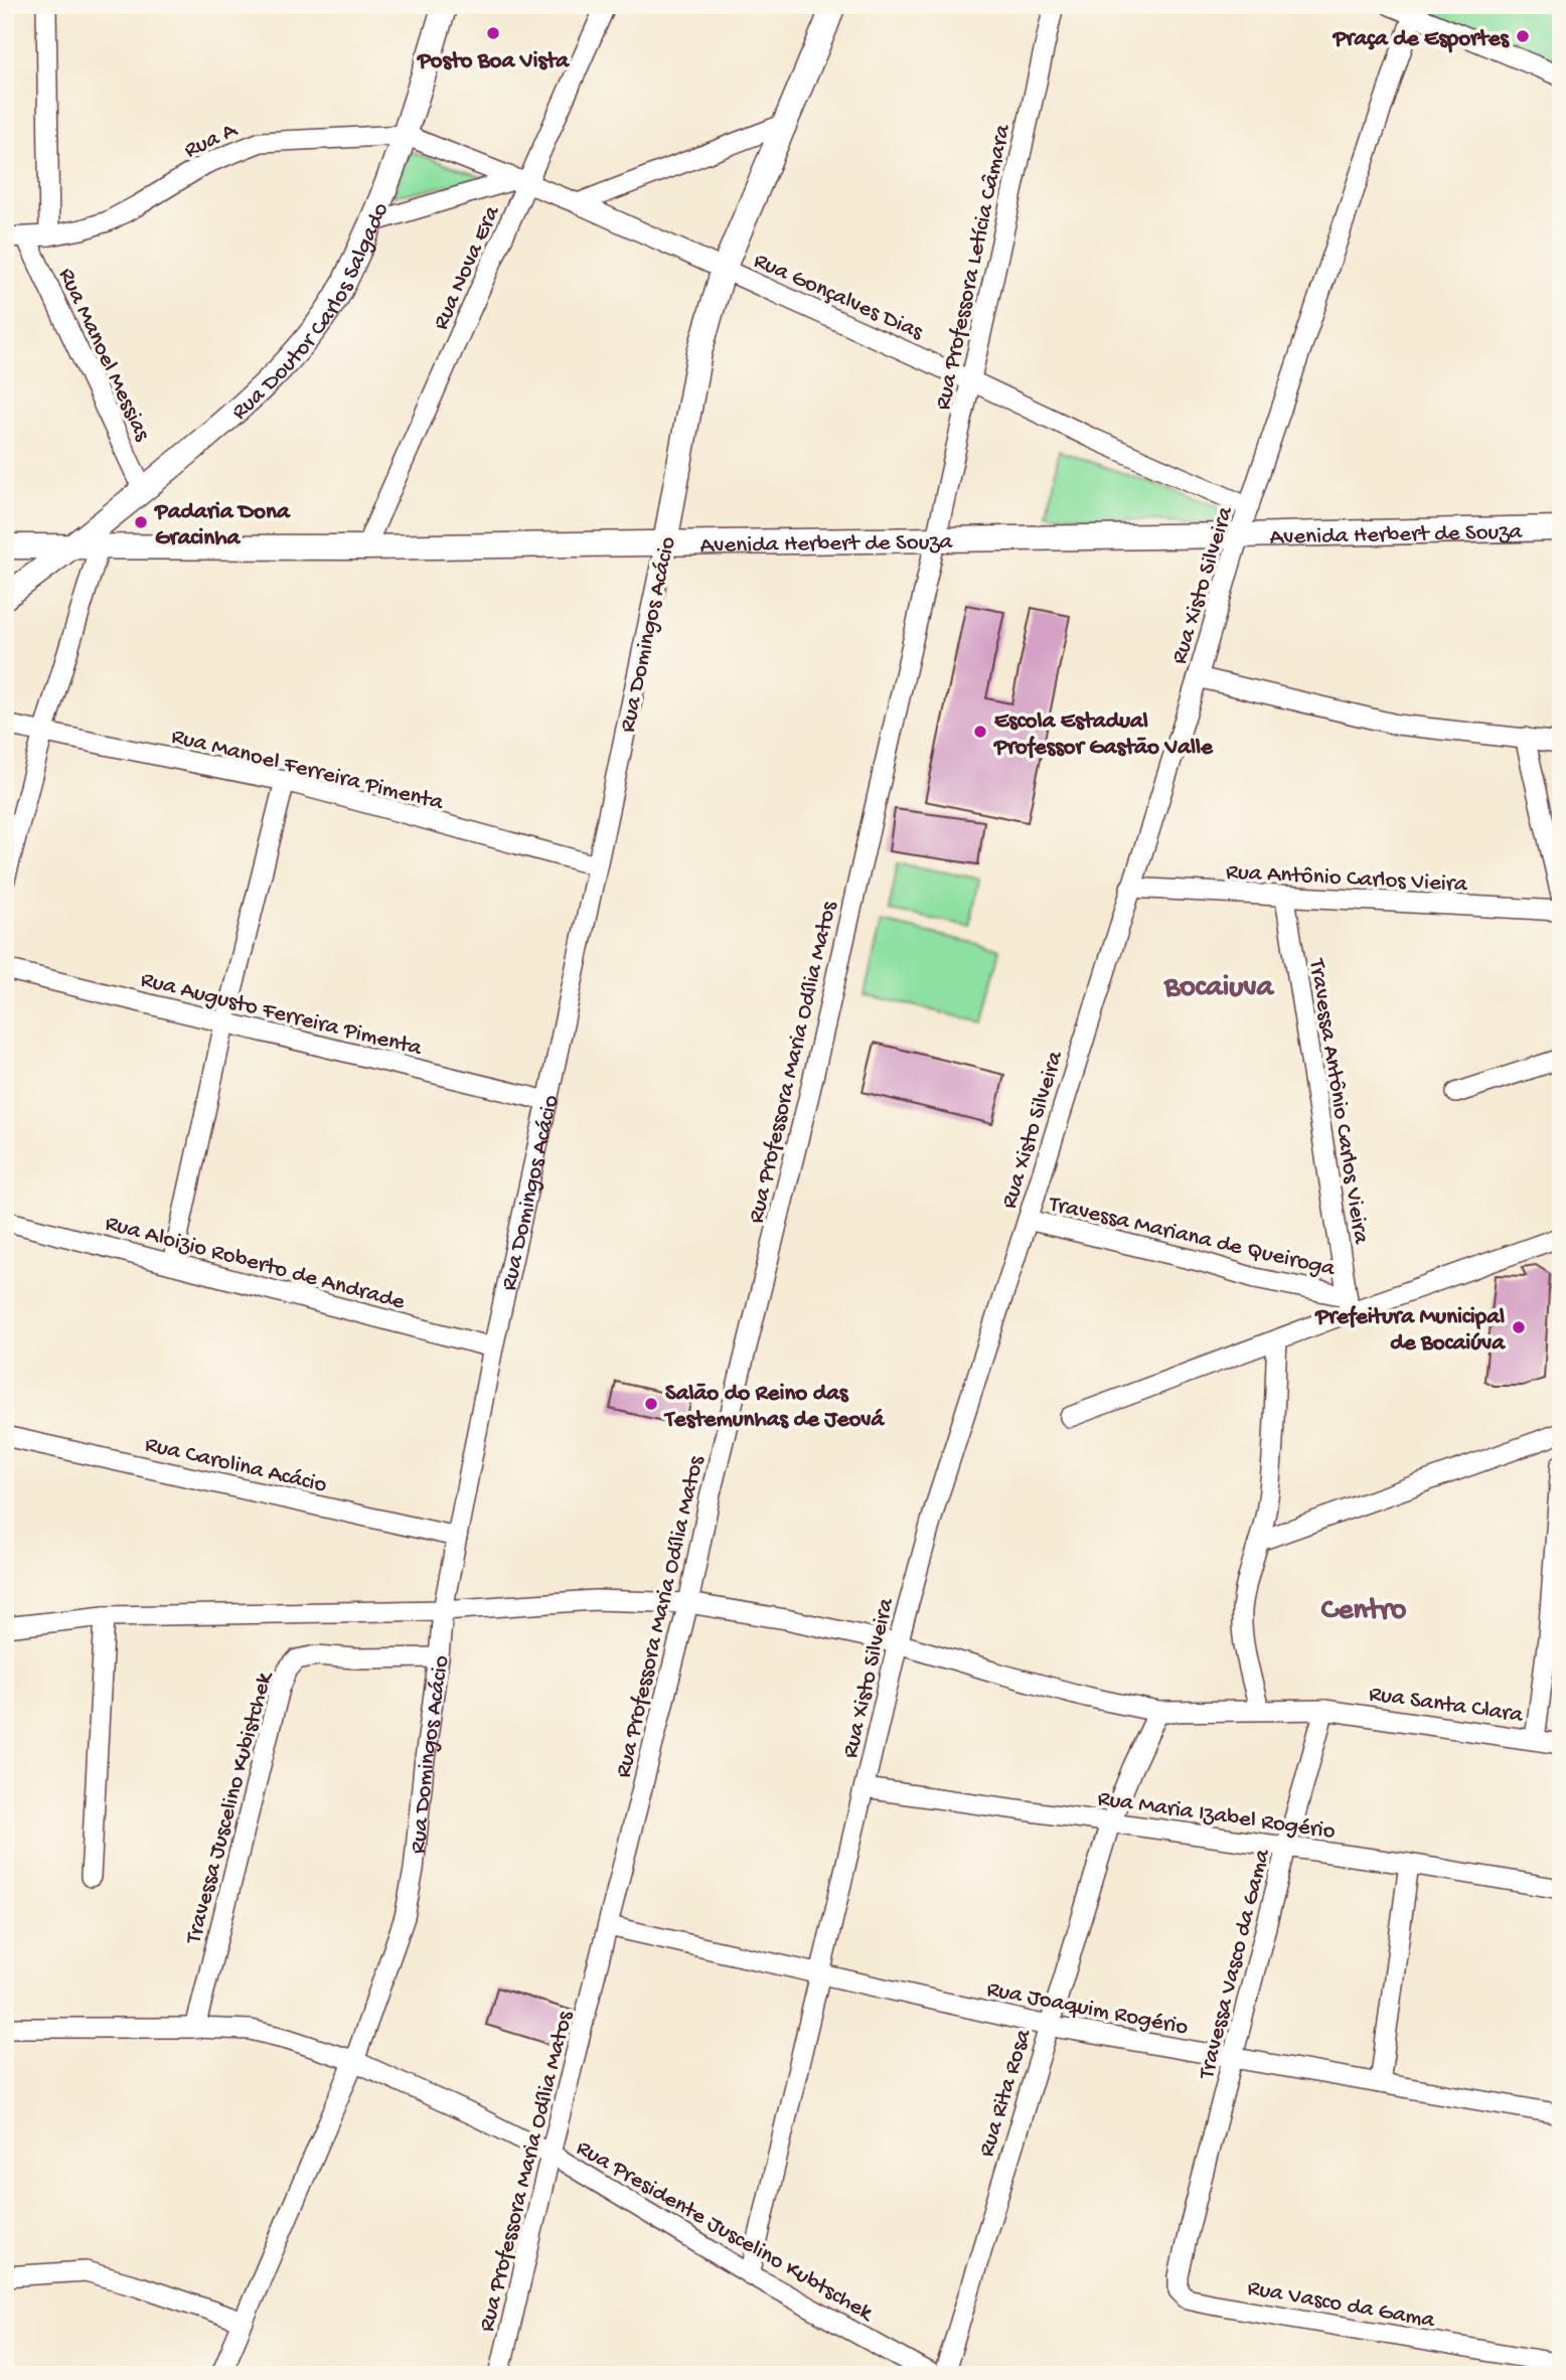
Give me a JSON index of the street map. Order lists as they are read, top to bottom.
{
  "streets": {
    "street": [
      "Rua A",
      "Rua Nova Era",
      "Rua Professora Letícia Câmara",
      "Rua Gonçalves Dias",
      "Rua Doutor Carlos Salgado",
      "Rua Manoel Messias",
      "Avenida Herbert de Souza",
      "Rua Xisto Silveira",
      "Rua Domingos Acácio",
      "Rua Manoel Ferreira Pimenta",
      "Rua Antônio Carlos Vieira",
      "Rua Augusto Ferreira Pimenta",
      "Rua Professora Maria Odília Matos",
      "Travessa Antônio Carlos Vieira",
      "Travessa Mariana de Queiroga",
      "Rua Aloizio Roberto de Andrade",
      "Rua Carolina Acácio",
      "Rua Santa Clara",
      "Travessa Juscelino Kubistchek",
      "Rua Maria Izabel Rogério",
      "Travessa Vasco da Gama",
      "Rua Joaquim Rogério",
      "Rua Rita Rosa",
      "Rua Presidente Juscelino Kubtschek",
      "Rua Vasco da Gama"
    ]
  },
  "crossings": [
    ["Rua A", "Rua Gonçalves Dias"],
    ["Rua A", "Rua Doutor Carlos Salgado"],
    ["Rua A", "Rua Manoel Messias"],
    ["Rua Nova Era", "Rua Gonçalves Dias"],
    ["Rua Nova Era", "Avenida Herbert de Souza"],
    ["Rua Professora Letícia Câmara", "Rua Gonçalves Dias"],
    ["Rua Professora Letícia Câmara", "Avenida Herbert de Souza"],
    ["Rua Professora Letícia Câmara", "Rua Professora Maria Odília Matos"],
    ["Rua Gonçalves Dias", "Rua Doutor Carlos Salgado"],
    ["Rua Gonçalves Dias", "Rua Xisto Silveira"],
    ["Rua Gonçalves Dias", "Rua Domingos Acácio"],
    ["Rua Doutor Carlos Salgado", "Rua Manoel Messias"],
    ["Rua Doutor Carlos Salgado", "Avenida Herbert de Souza"],
    ["Avenida Herbert de Souza", "Rua Xisto Silveira"],
    ["Avenida Herbert de Souza", "Rua Domingos Acácio"],
    ["Avenida Herbert de Souza", "Rua Professora Maria Odília Matos"],
    ["Rua Xisto Silveira", "Rua Antônio Carlos Vieira"],
    ["Rua Xisto Silveira", "Travessa Mariana de Queiroga"],
    ["Rua Xisto Silveira", "Rua Santa Clara"],
    ["Rua Xisto Silveira", "Rua Maria Izabel Rogério"],
    ["Rua Xisto Silveira", "Rua Joaquim Rogério"],
    ["Rua Xisto Silveira", "Rua Presidente Juscelino Kubtschek"],
    ["Rua Domingos Acácio", "Rua Manoel Ferreira Pimenta"],
    ["Rua Domingos Acácio", "Rua Augusto Ferreira Pimenta"],
    ["Rua Domingos Acácio", "Rua Aloizio Roberto de Andrade"],
    ["Rua Domingos Acácio", "Rua Carolina Acácio"],
    ["Rua Domingos Acácio", "Rua Santa Clara"],
    ["Rua Domingos Acácio", "Travessa Juscelino Kubistchek"],
    ["Rua Domingos Acácio", "Rua Presidente Juscelino Kubtschek"],
    ["Rua Antônio Carlos Vieira", "Travessa Antônio Carlos Vieira"],
    ["Rua Professora Maria Odília Matos", "Rua Santa Clara"],
    ["Rua Professora Maria Odília Matos", "Rua Joaquim Rogério"],
    ["Rua Professora Maria Odília Matos", "Rua Presidente Juscelino Kubtschek"],
    ["Travessa Antônio Carlos Vieira", "Travessa Mariana de Queiroga"],
    ["Rua Santa Clara", "Travessa Vasco da Gama"],
    ["Rua Santa Clara", "Rua Rita Rosa"],
    ["Travessa Juscelino Kubistchek", "Rua Presidente Juscelino Kubtschek"],
    ["Rua Maria Izabel Rogério", "Travessa Vasco da Gama"],
    ["Rua Maria Izabel Rogério", "Rua Rita Rosa"],
    ["Travessa Vasco da Gama", "Rua Joaquim Rogério"],
    ["Travessa Vasco da Gama", "Rua Vasco da Gama"],
    ["Rua Joaquim Rogério", "Rua Rita Rosa"]
  ],
  "districts": ["Bocaiuva", "Centro"],
  "places": [
    "Posto Boa Vista",
    "Praça de Esportes",
    "Padaria Dona Gracinha",
    "Escola Estadual Professor Gastão Valle",
    "Prefeitura Municipal de Bocaiúva",
    "Salão do Reino das Testemunhas de Jeová"
  ]
}
